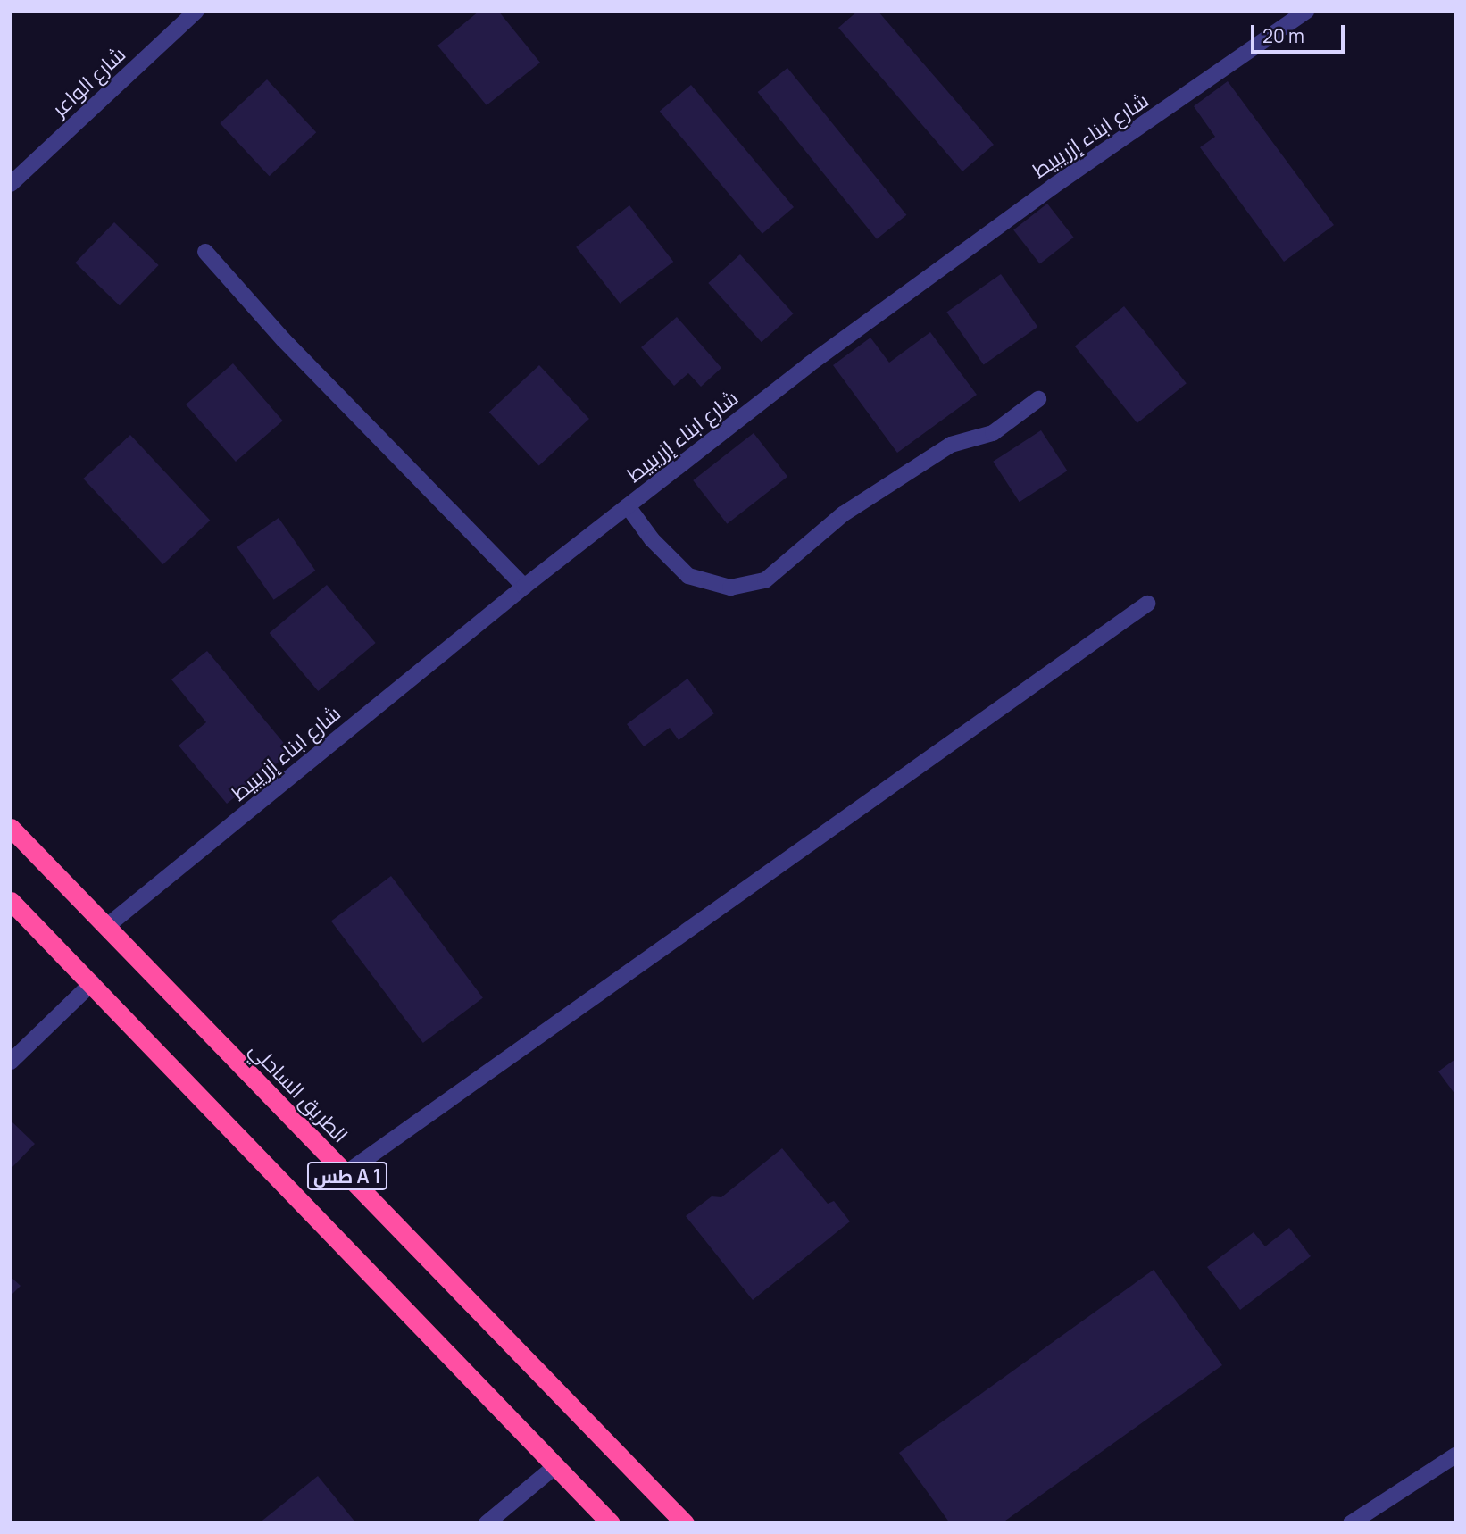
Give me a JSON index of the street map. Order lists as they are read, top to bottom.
{
  "streets": {
    "highway": ["الطريق الساحلي", "طس A 1"],
    "street": ["شارع الواعر", "شارع ابناء إزريبيط"]
  },
  "crossings": [
    ["شارع ابناء إزريبيط", "الطريق الساحلي"]
  ],
  "scale_bar": "20 m"
}
